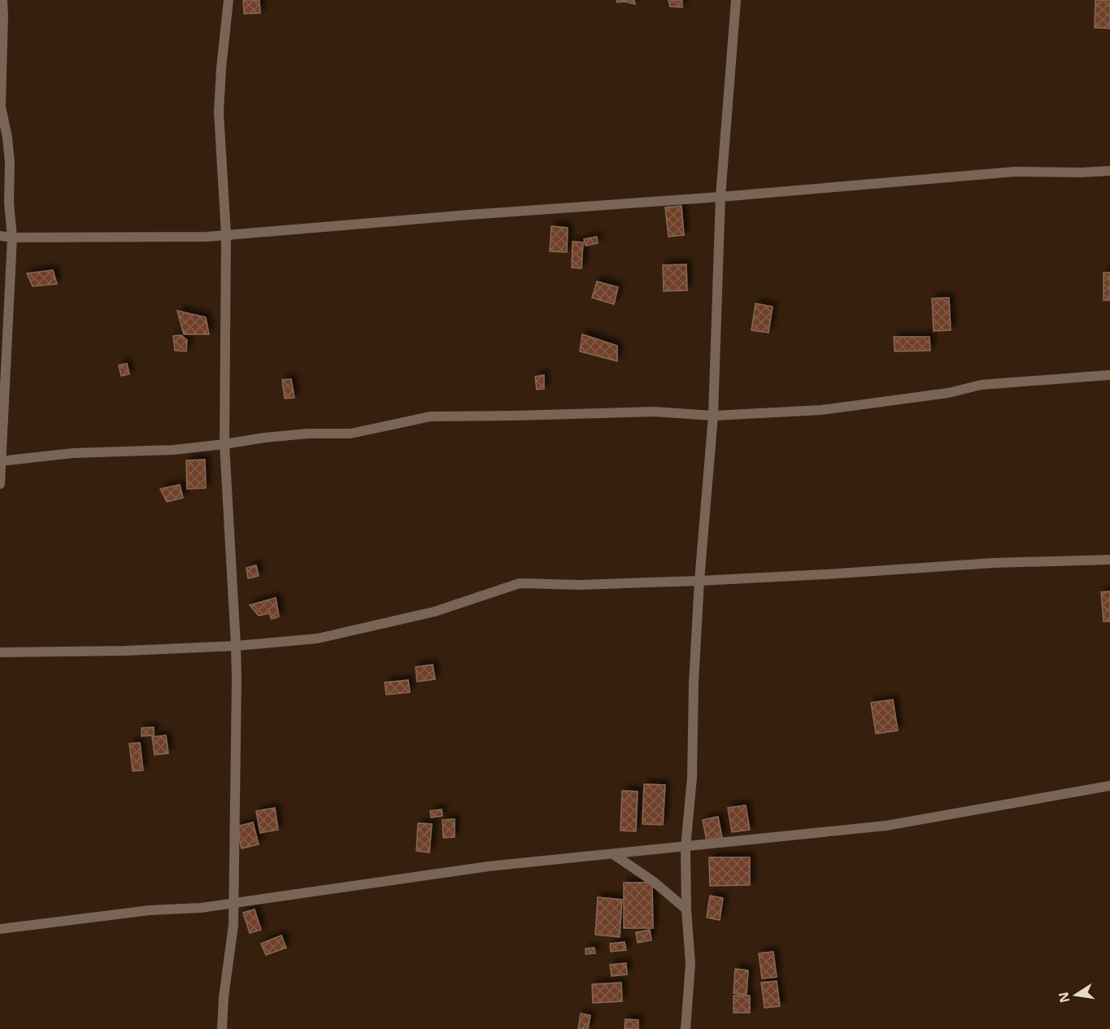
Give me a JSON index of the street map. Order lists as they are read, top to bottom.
{
  "north": "left"
}
